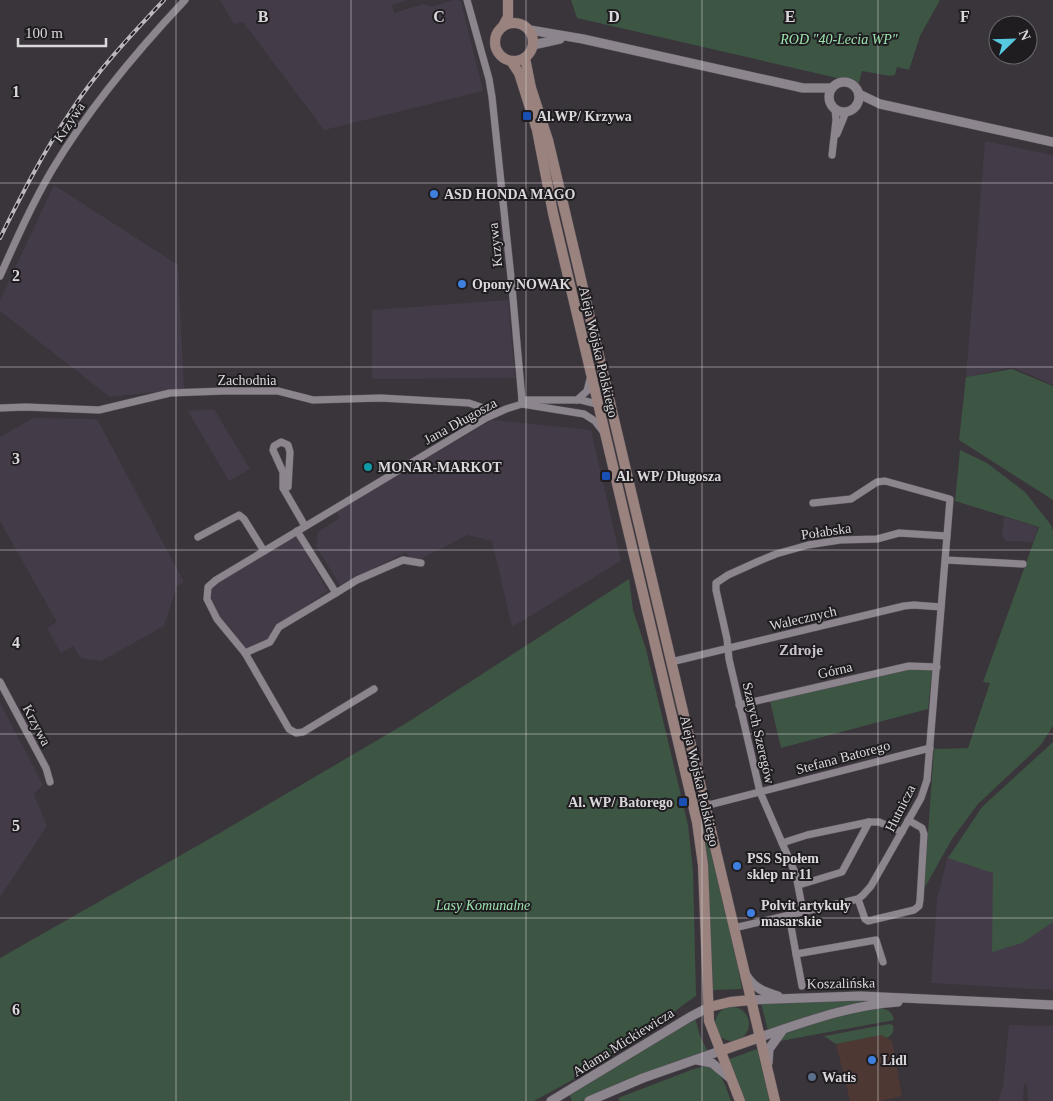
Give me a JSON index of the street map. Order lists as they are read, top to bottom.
{
  "streets": {
    "main road": ["Aleja Wojska Polskiego"],
    "street": [
      "Krzywa",
      "Zachodnia",
      "Jana Długosza",
      "Połabska",
      "Walecznych",
      "Górna",
      "Szarych Szeregów",
      "Stefana Batorego",
      "Hutnicza",
      "Koszalińska",
      "Adama Mickiewicza"
    ]
  },
  "crossings": [
    ["Krzywa", "Jana Długosza"],
    ["Aleja Wojska Polskiego", "Walecznych"],
    ["Aleja Wojska Polskiego", "Stefana Batorego"],
    ["Aleja Wojska Polskiego", "Koszalińska"],
    ["Aleja Wojska Polskiego", "Adama Mickiewicza"],
    ["Zachodnia", "Jana Długosza"],
    ["Połabska", "Szarych Szeregów"],
    ["Połabska", "Hutnicza"],
    ["Walecznych", "Szarych Szeregów"],
    ["Walecznych", "Hutnicza"],
    ["Górna", "Szarych Szeregów"],
    ["Górna", "Hutnicza"],
    ["Szarych Szeregów", "Stefana Batorego"],
    ["Stefana Batorego", "Hutnicza"]
  ],
  "districts": ["Zdroje"],
  "parks": ["ROD \"40-Lecia WP\"", "Lasy Komunalne"],
  "places": {
    "transit": ["Al.WP/ Krzywa", "Al. WP/ Długosza", "Al. WP/ Batorego"],
    "other": [
      "ASD HONDA MAGO",
      "Opony NOWAK",
      "MONAR-MARKOT",
      "PSS Społem sklep nr 11",
      "Polvit artykuły masarskie",
      "Lidl",
      "Watis"
    ]
  },
  "scale_bar": "100 m",
  "north": "top right",
  "grid": {
    "columns": [
      "B",
      "C",
      "D",
      "E",
      "F"
    ],
    "rows": [
      "1",
      "2",
      "3",
      "4",
      "5",
      "6"
    ]
  }
}
